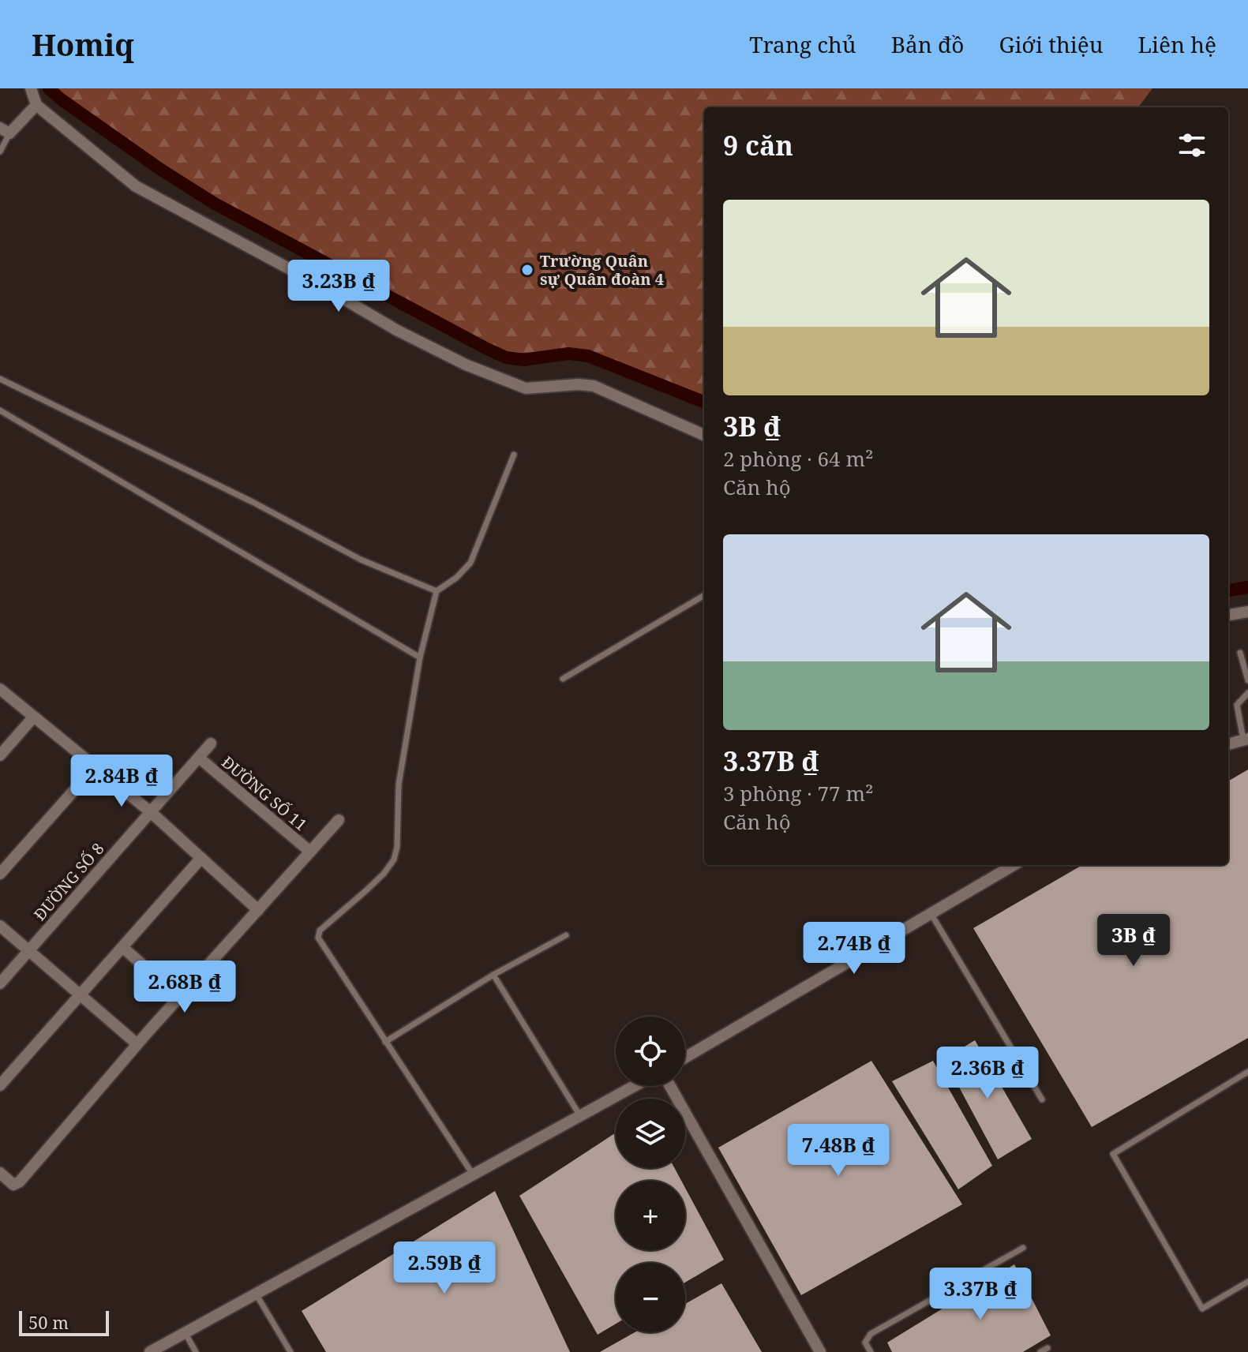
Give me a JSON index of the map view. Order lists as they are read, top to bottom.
{
  "streets": {
    "street": ["ĐƯỜNG SỐ 11", "ĐƯỜNG SỐ 8"]
  },
  "crossings": [
    ["ĐƯỜNG SỐ 11", "ĐƯỜNG SỐ 8"]
  ],
  "places": ["Trường Quân sự Quân đoàn 4"],
  "scale_bar": "50 m",
  "page": {
    "header": "Homiq",
    "nav": [
      "Trang chủ",
      "Bản đồ",
      "Giới thiệu",
      "Liên hệ"
    ],
    "heading": "9 căn",
    "list": [
      {
        "name": "3B ₫",
        "note": "2 phòng · 64 m² · Căn hộ"
      },
      {
        "name": "3.37B ₫",
        "note": "3 phòng · 77 m² · Căn hộ"
      }
    ],
    "price": [
      "3.23B ₫",
      "2.84B ₫",
      "3B ₫",
      "2.74B ₫",
      "2.68B ₫",
      "2.36B ₫",
      "7.48B ₫",
      "2.59B ₫",
      "3.37B ₫"
    ],
    "map_buttons": ["+", "−"],
    "scale": "50 m"
  }
}
